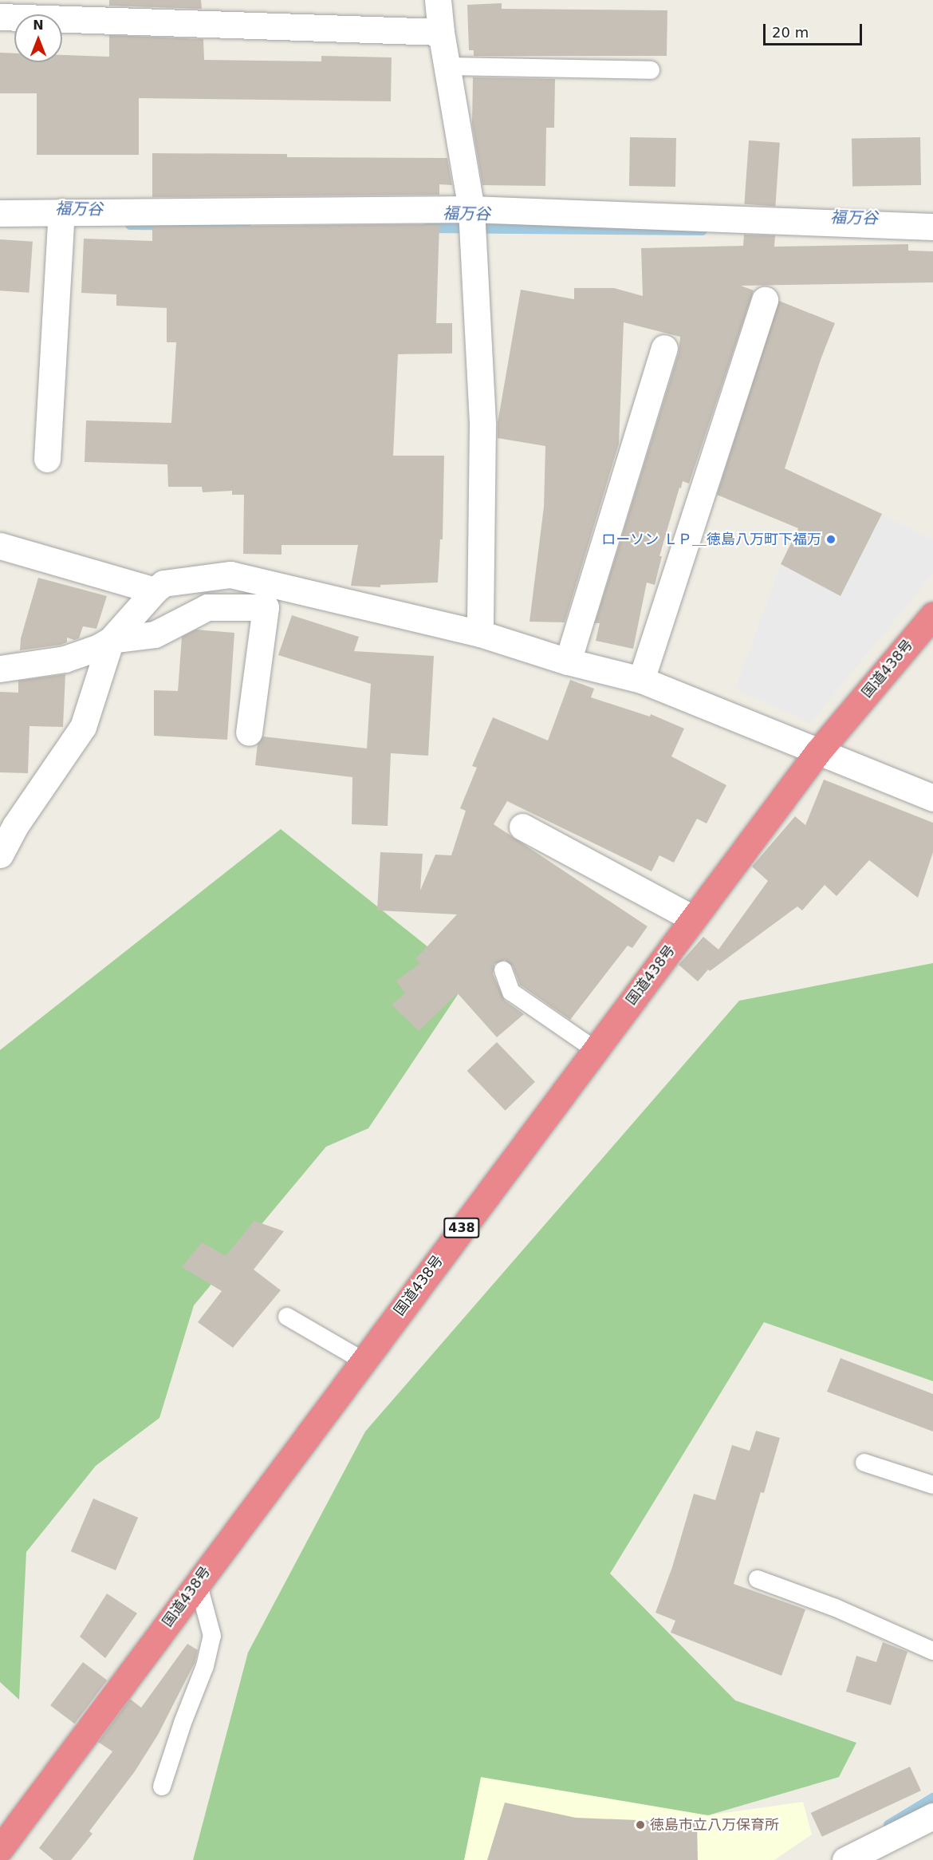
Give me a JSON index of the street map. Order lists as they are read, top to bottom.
{
  "streets": {
    "highway": ["国道438号", "438"]
  },
  "water": ["福万谷"],
  "places": ["ローソン ＬＰ＿徳島八万町下福万", "徳島市立八万保育所"],
  "scale_bar": "20 m",
  "north": "top"
}
